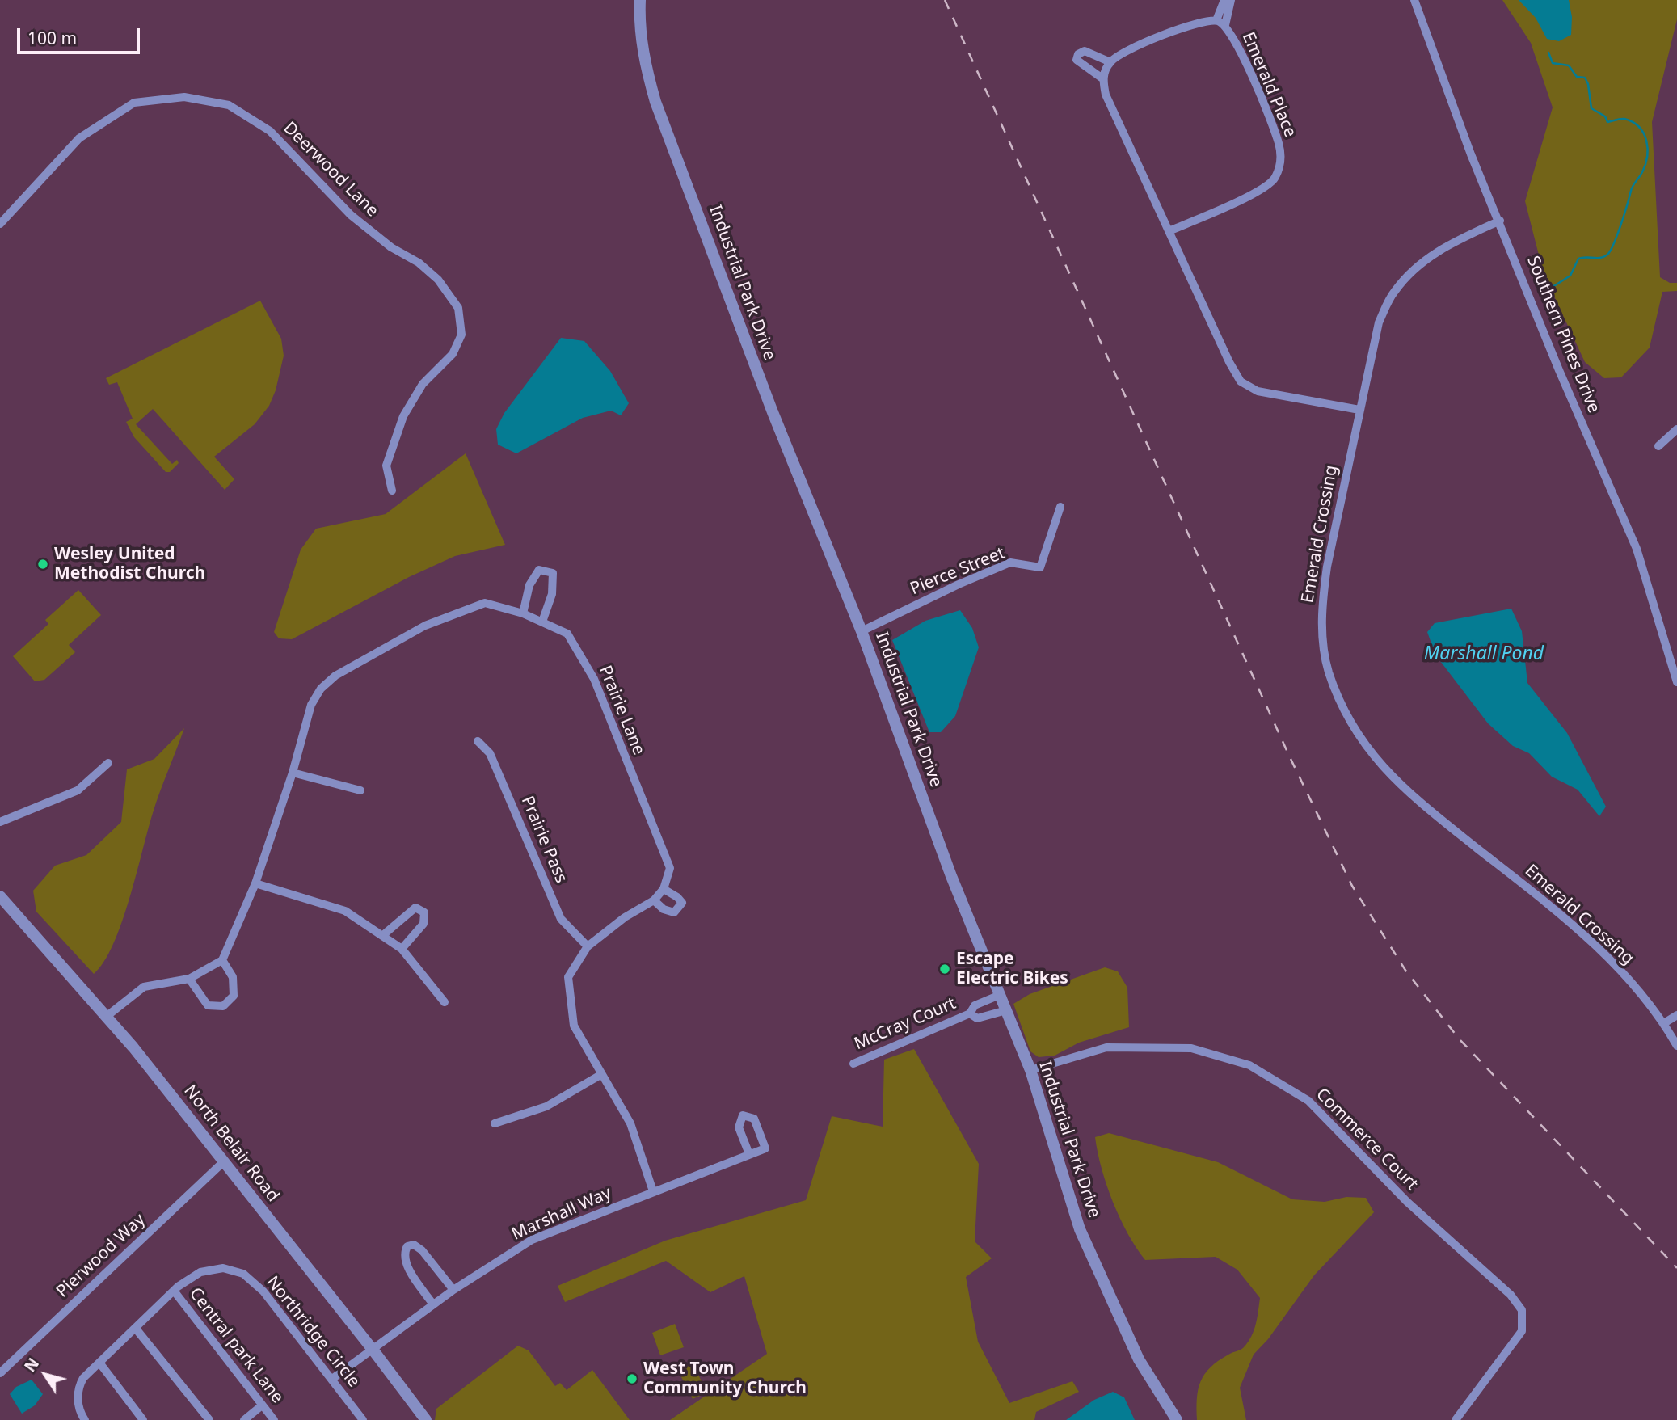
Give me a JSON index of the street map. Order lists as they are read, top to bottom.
{
  "streets": {
    "street": [
      "Emerald Place",
      "Deerwood Lane",
      "Industrial Park Drive",
      "Southern Pines Drive",
      "Emerald Crossing",
      "Pierce Street",
      "Prairie Lane",
      "Prairie Pass",
      "McCray Court",
      "Commerce Court",
      "North Belair Road",
      "Marshall Way",
      "Pierwood Way",
      "Northridge Circle",
      "Central park Lane"
    ]
  },
  "crossings": [
    ["Industrial Park Drive", "Pierce Street"],
    ["Industrial Park Drive", "McCray Court"],
    ["Industrial Park Drive", "Commerce Court"],
    ["Southern Pines Drive", "Emerald Crossing"],
    ["North Belair Road", "Marshall Way"],
    ["North Belair Road", "Pierwood Way"],
    ["Marshall Way", "Northridge Circle"],
    ["Northridge Circle", "Central park Lane"]
  ],
  "water": ["Marshall Pond"],
  "places": ["Wesley United Methodist Church", "Escape Electric Bikes", "West Town Community Church"],
  "scale_bar": "100 m",
  "north": "top left"
}
